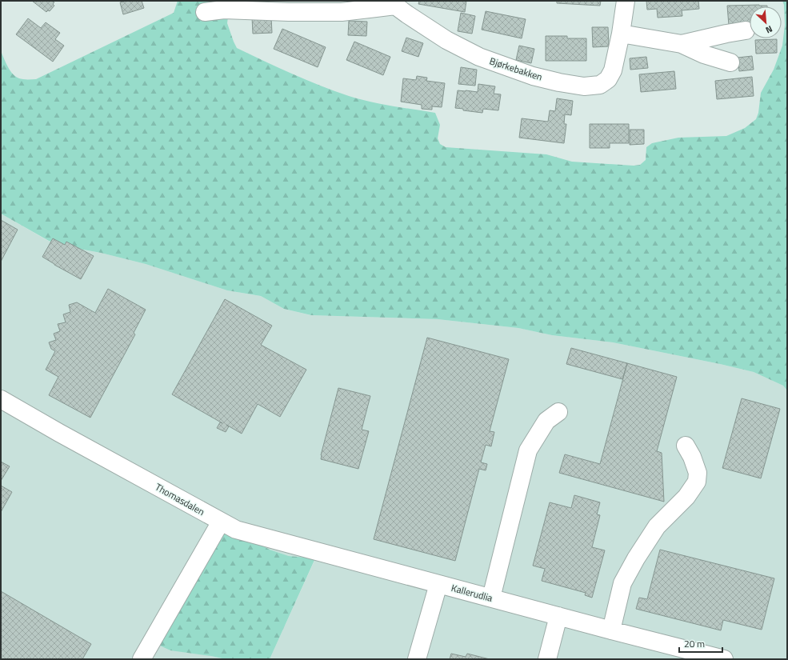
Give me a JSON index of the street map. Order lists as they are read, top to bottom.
{
  "streets": {
    "street": ["Bjørkebakken", "Thomasdalen", "Kallerudlia"]
  },
  "crossings": [
    ["Thomasdalen", "Kallerudlia"]
  ],
  "scale_bar": "20 m",
  "north": "bottom right"
}
